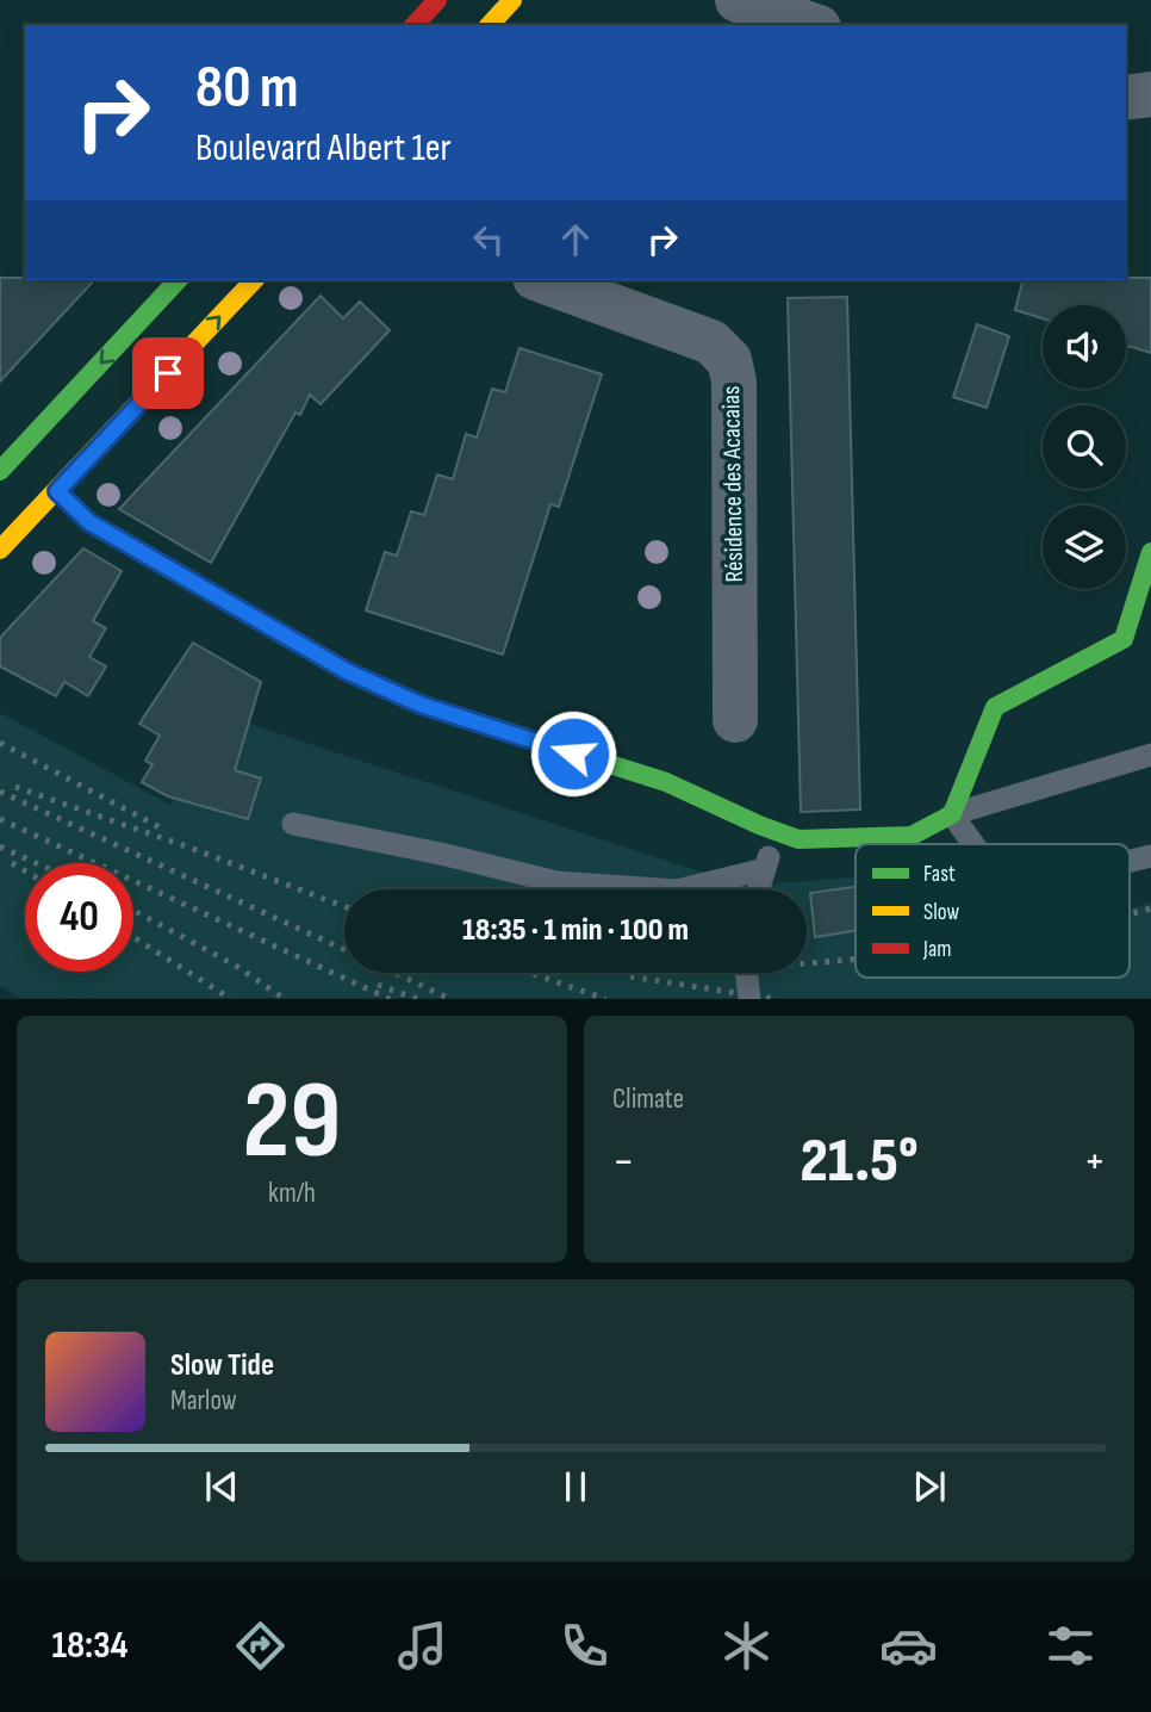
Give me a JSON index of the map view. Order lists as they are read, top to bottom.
{
  "streets": {
    "street": ["Résidence des Acacaias"]
  },
  "legend": ["Fast", "Slow", "Jam"],
  "page": {
    "turn": ["80 m", "Boulevard Albert 1er"],
    "limit": "40",
    "trip": "18:35 · 1 min · 100 m",
    "tile": [
      ["29", "km/h"],
      "Climate"
    ],
    "heat": ["−", "21.5°", "+"],
    "song": ["Slow Tide", "Marlow"],
    "tabs": "18:34"
  }
}
